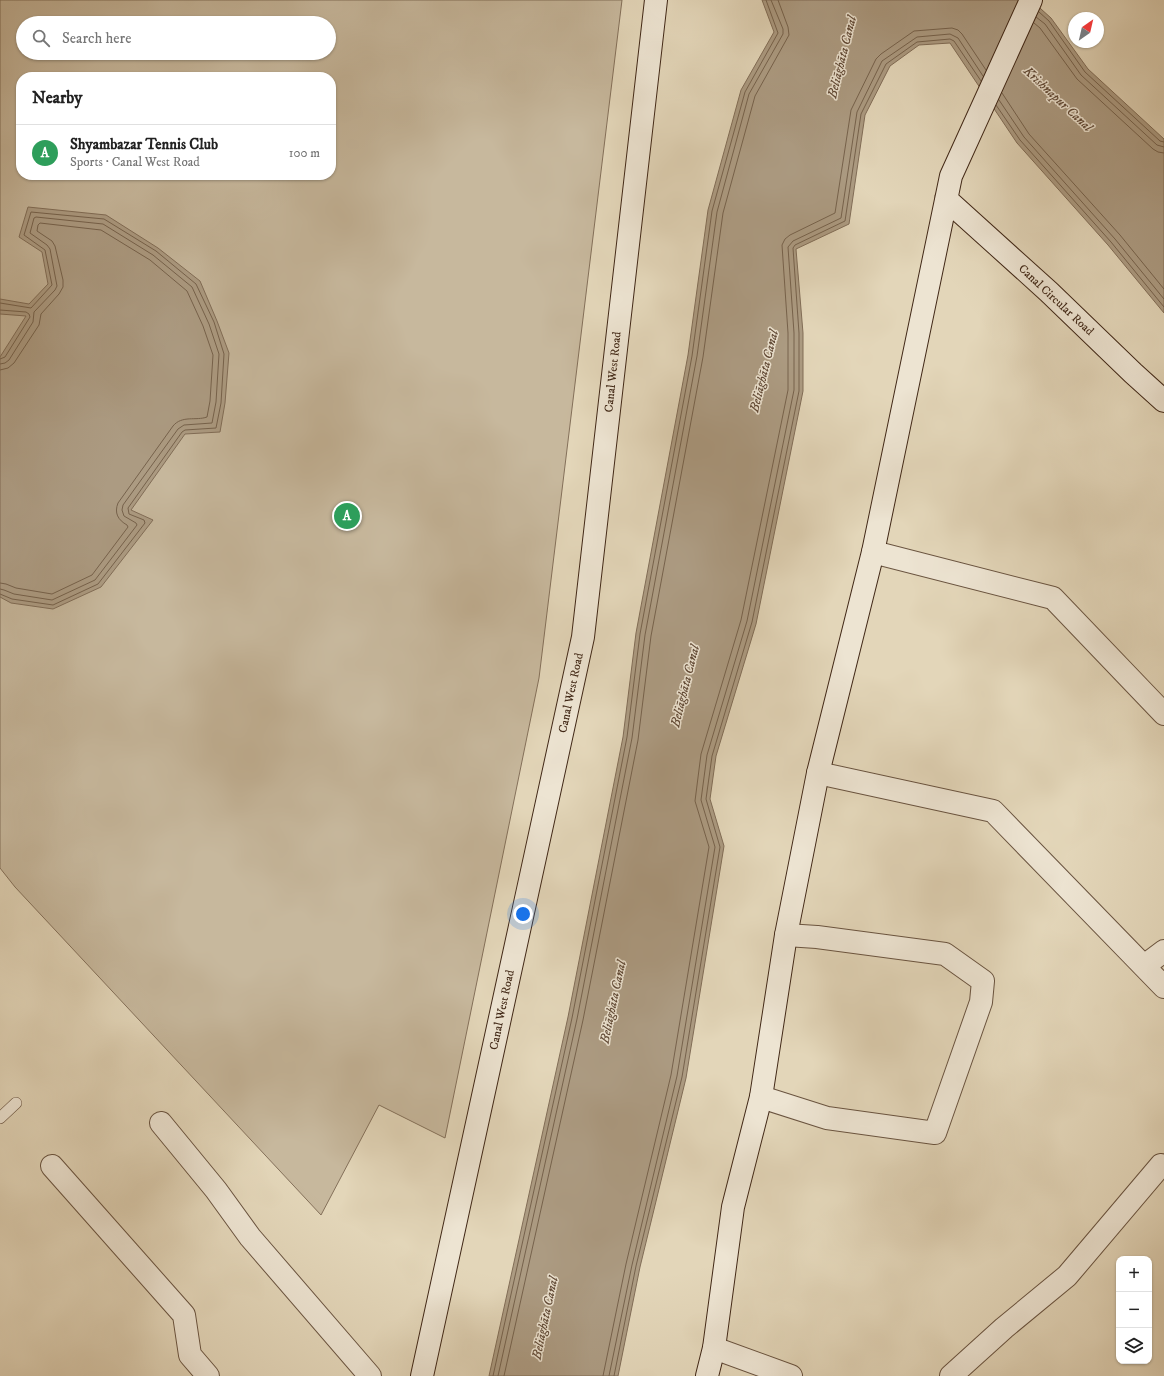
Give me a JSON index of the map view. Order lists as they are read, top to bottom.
{
  "streets": {
    "main road": ["Canal Circular Road", "Canal West Road"]
  },
  "water": ["Beliāghāta Canal", "Krishnapur Canal"],
  "north": "top right",
  "page": {
    "search": "Search here",
    "heading": "Nearby",
    "list": [
      {
        "mark": "A",
        "name": "Shyambazar Tennis Club",
        "note": "Sports · Canal West Road",
        "value": "100 m"
      }
    ],
    "pins": "A",
    "map_buttons": ["+", "−"]
  }
}
